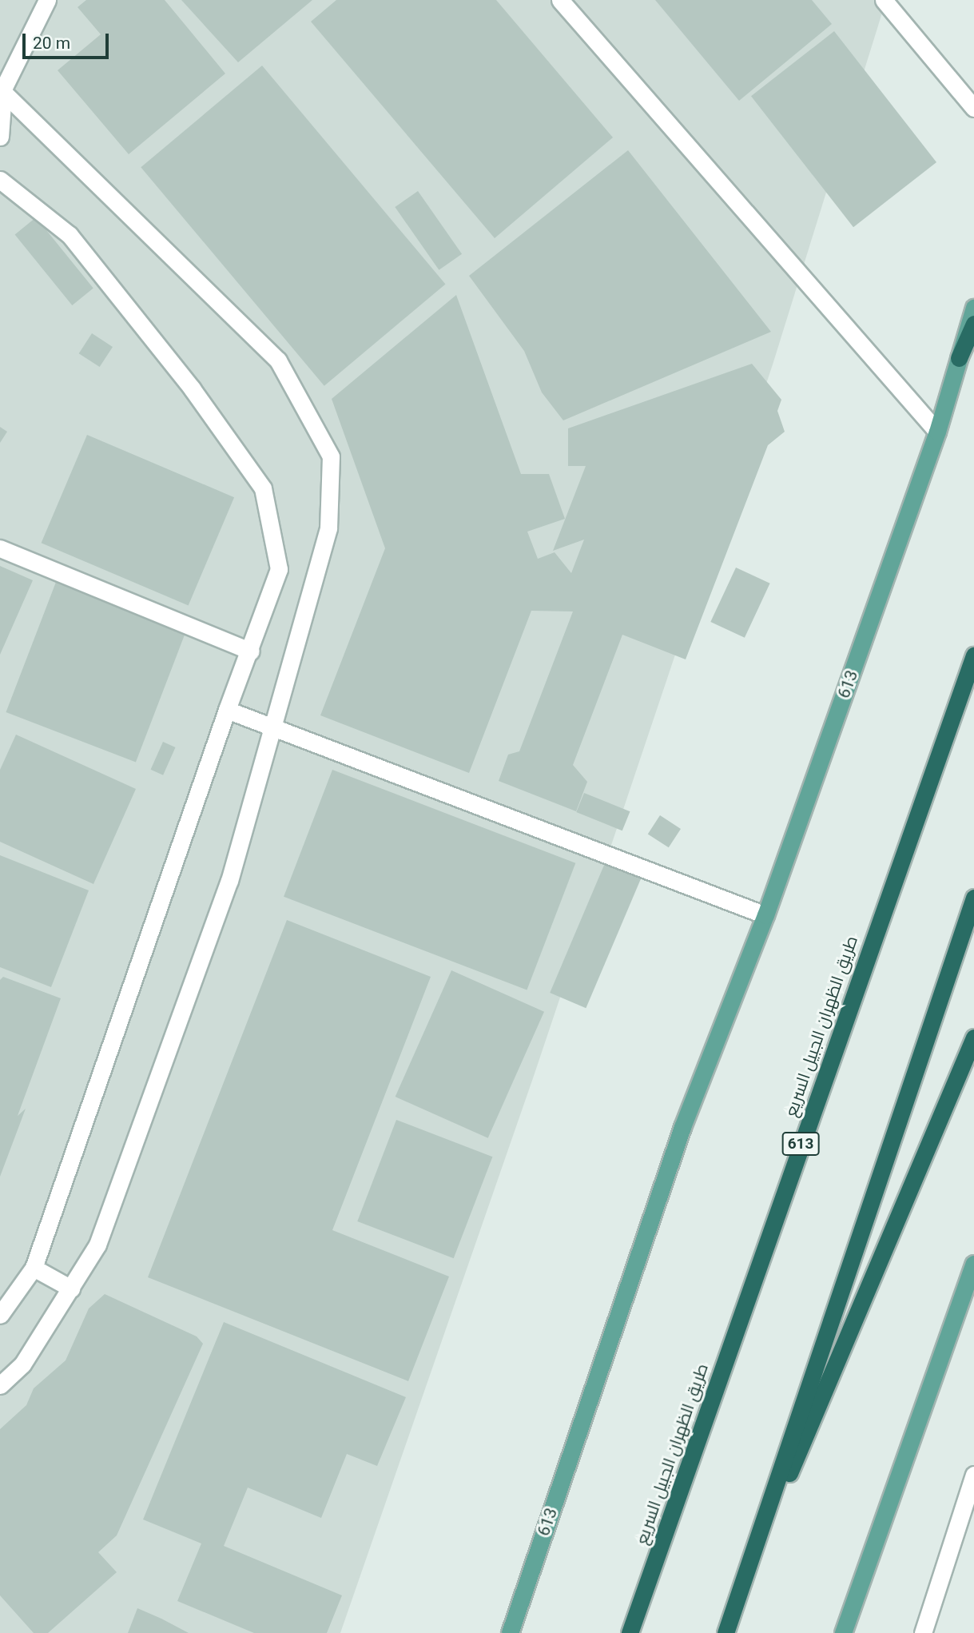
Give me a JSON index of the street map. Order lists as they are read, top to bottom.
{
  "streets": {
    "highway": ["613", "طريق الظهران الجبيل السريع"]
  },
  "scale_bar": "20 m"
}
